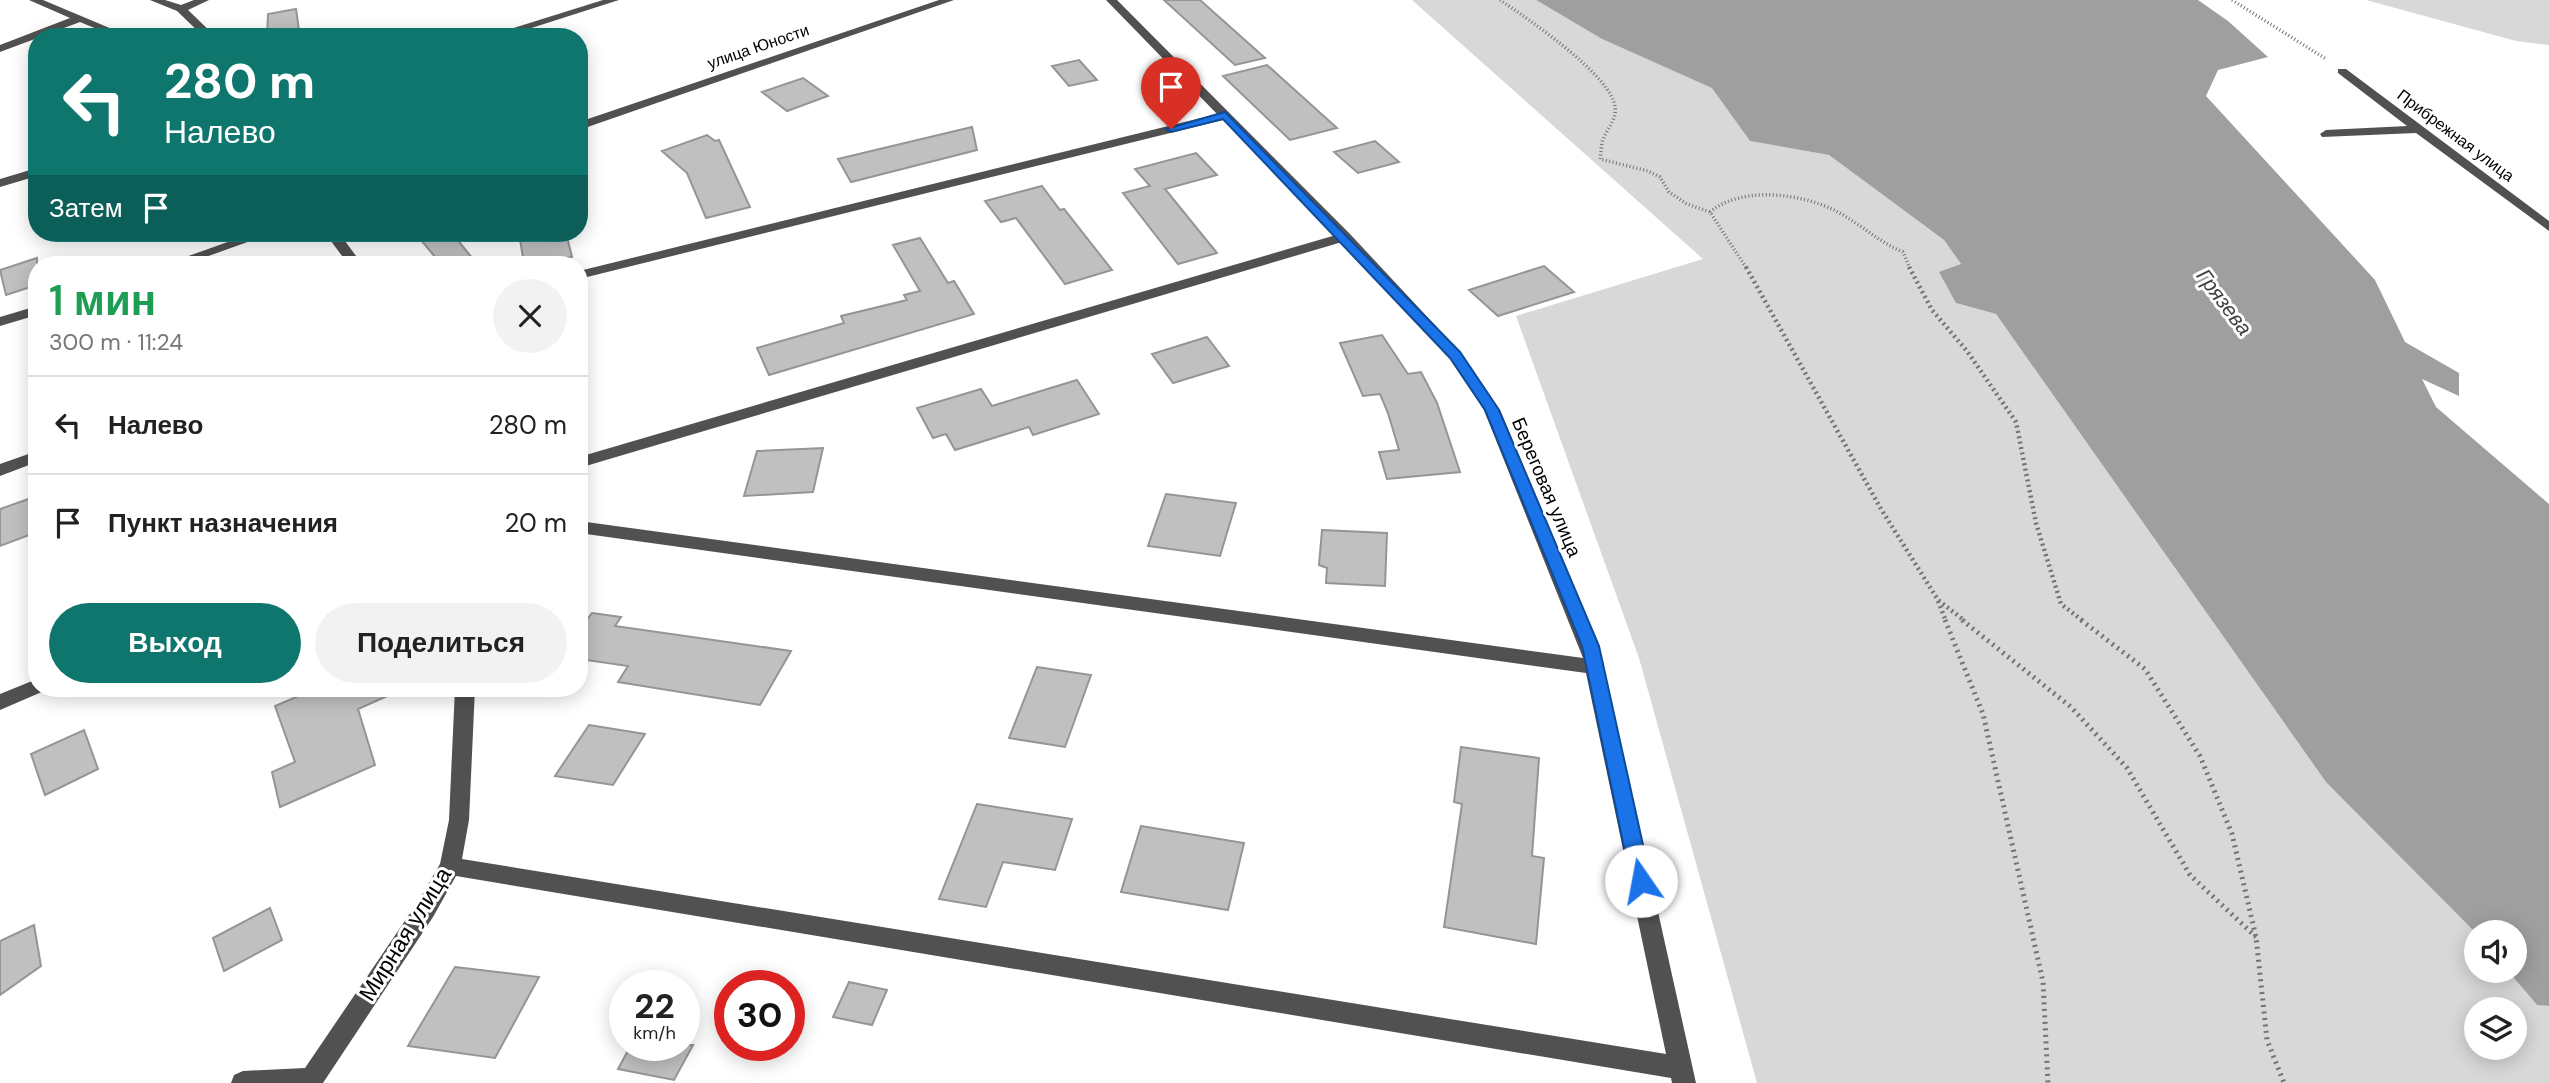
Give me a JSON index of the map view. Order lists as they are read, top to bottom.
{
  "streets": {
    "street": [
      "улица Юности",
      "Прибрежная улица",
      "Береговая улица",
      "Мирная улица"
    ]
  },
  "water": ["Грязева"],
  "page": {
    "turn": ["280 m", "Налево"],
    "then": "Затем",
    "heading": ["1 мин", "300 m · 11:24"],
    "list": [
      {
        "name": "Налево",
        "value": "280 m"
      },
      {
        "name": "Пункт назначения",
        "value": "20 m"
      }
    ],
    "buttons": ["Выход", "Поделиться"],
    "speed": "22 km/h",
    "limit": "30"
  }
}
